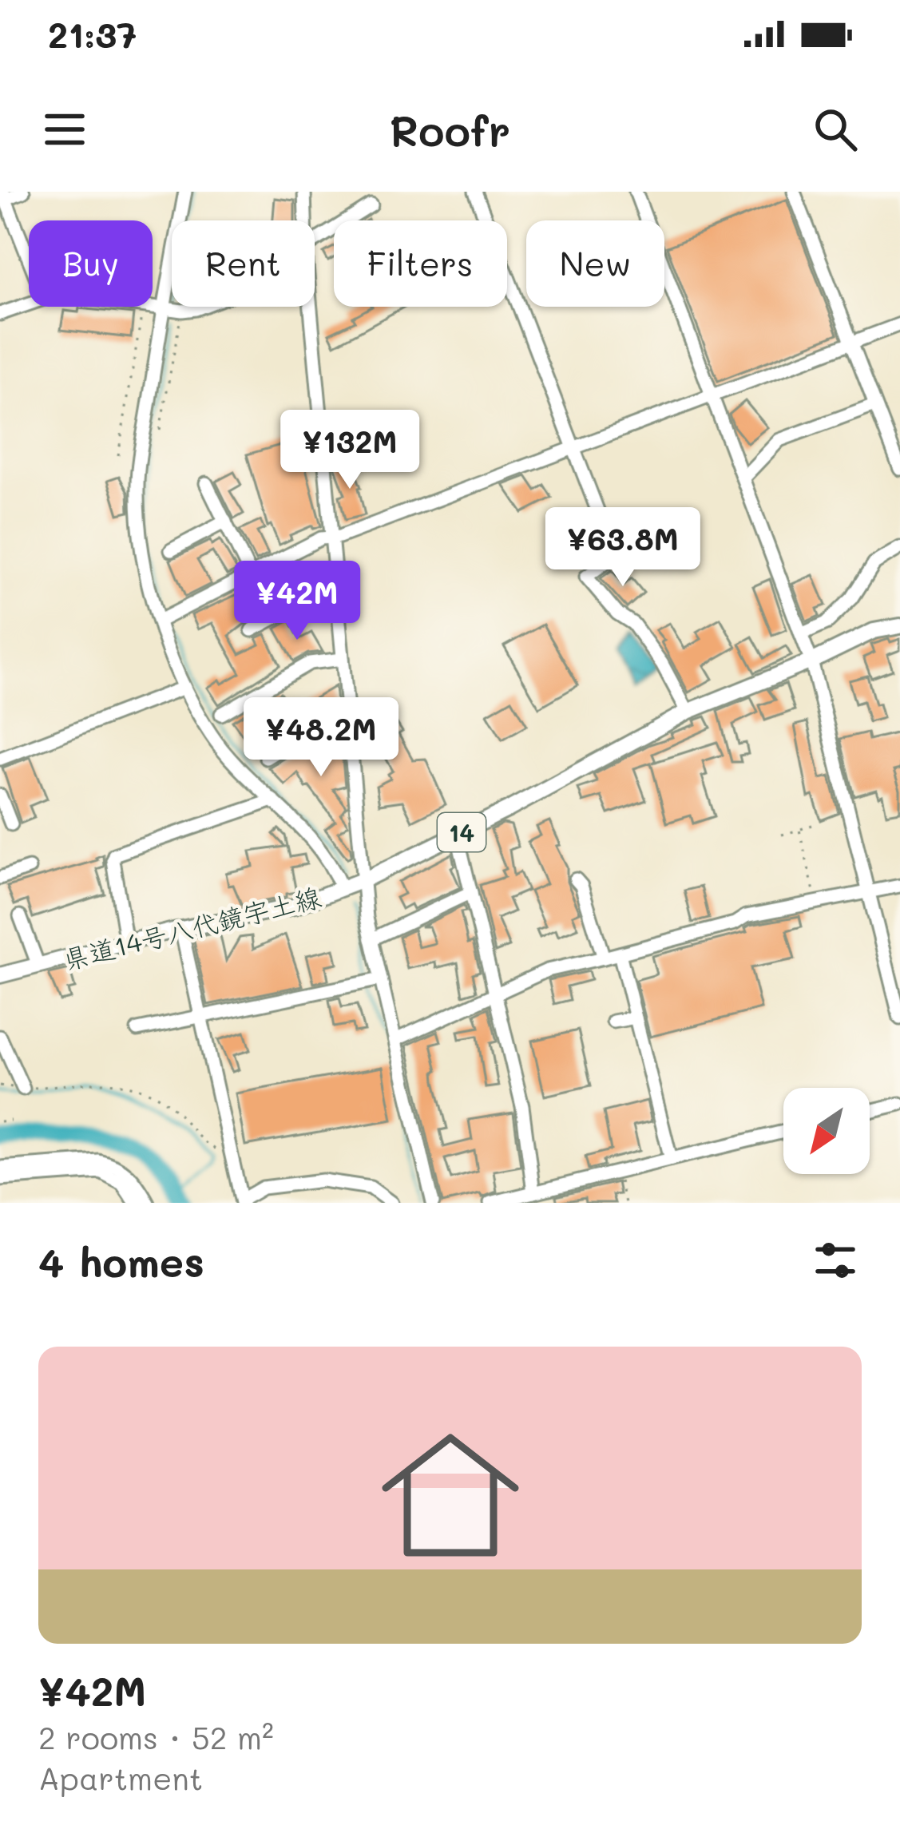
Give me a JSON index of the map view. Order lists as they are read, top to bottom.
{
  "streets": {
    "main road": ["14", "県道14号八代鏡宇土線"]
  },
  "north": "bottom left",
  "page": {
    "status": "21:37",
    "header": "Roofr",
    "chip": [
      "Buy",
      "Rent",
      "Filters",
      "New"
    ],
    "price": [
      "¥132M",
      "¥63.8M",
      "¥42M",
      "¥48.2M"
    ],
    "heading": "4 homes",
    "list": [
      {
        "name": "¥42M",
        "note": "2 rooms · 52 m² · Apartment"
      }
    ]
  }
}
